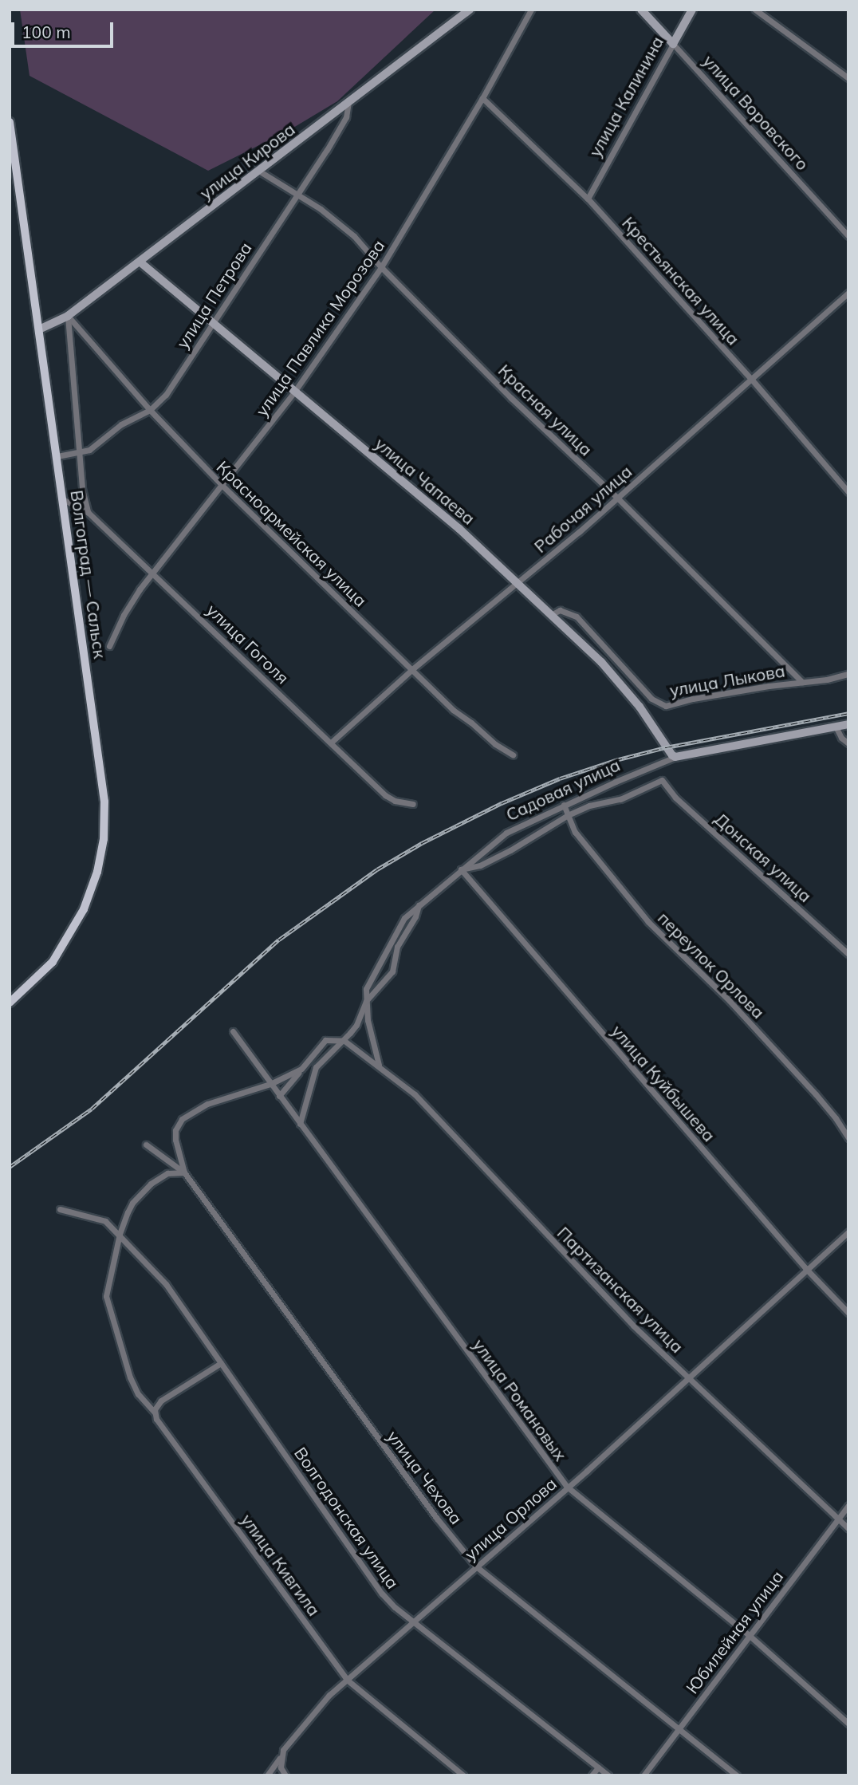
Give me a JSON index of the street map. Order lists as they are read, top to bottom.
{
  "streets": {
    "main road": ["Волгоград — Сальск"],
    "street": [
      "улица Калинина",
      "улица Воровского",
      "улица Кирова",
      "Крестьянская улица",
      "улица Петрова",
      "улица Павлика Морозова",
      "Красная улица",
      "улица Чапаева",
      "Рабочая улица",
      "Красноармейская улица",
      "улица Гоголя",
      "улица Лыкова",
      "Садовая улица",
      "Донская улица",
      "переулок Орлова",
      "улица Куйбышева",
      "Партизанская улица",
      "улица Романовых",
      "улица Чехова",
      "Волгодонская улица",
      "улица Орлова",
      "улица Кивгила",
      "Юбилейная улица"
    ]
  },
  "crossings": [
    ["улица Калинина", "улица Воровского"],
    ["улица Калинина", "Крестьянская улица"],
    ["улица Кирова", "улица Петрова"],
    ["улица Кирова", "Красная улица"],
    ["улица Кирова", "улица Чапаева"],
    ["улица Кирова", "Красноармейская улица"],
    ["улица Кирова", "Волгоград — Сальск"],
    ["Крестьянская улица", "улица Павлика Морозова"],
    ["Крестьянская улица", "Рабочая улица"],
    ["улица Петрова", "Красная улица"],
    ["улица Петрова", "улица Чапаева"],
    ["улица Петрова", "Красноармейская улица"],
    ["улица Петрова", "Волгоград — Сальск"],
    ["улица Павлика Морозова", "Красная улица"],
    ["улица Павлика Морозова", "улица Чапаева"],
    ["улица Павлика Морозова", "Красноармейская улица"],
    ["улица Павлика Морозова", "улица Гоголя"],
    ["Красная улица", "Рабочая улица"],
    ["Красная улица", "улица Лыкова"],
    ["улица Чапаева", "Рабочая улица"],
    ["улица Чапаева", "улица Лыкова"],
    ["улица Чапаева", "Садовая улица"],
    ["Рабочая улица", "Красноармейская улица"],
    ["Рабочая улица", "улица Гоголя"],
    ["Волгоград — Сальск", "улица Гоголя"],
    ["Садовая улица", "Донская улица"],
    ["Садовая улица", "переулок Орлова"],
    ["Садовая улица", "улица Куйбышева"],
    ["улица Куйбышева", "улица Орлова"],
    ["Партизанская улица", "улица Орлова"],
    ["Партизанская улица", "Юбилейная улица"],
    ["улица Романовых", "улица Орлова"],
    ["улица Романовых", "Юбилейная улица"],
    ["улица Чехова", "улица Орлова"],
    ["улица Чехова", "улица Кивгила"],
    ["улица Чехова", "Юбилейная улица"],
    ["Волгодонская улица", "улица Орлова"],
    ["Волгодонская улица", "улица Кивгила"],
    ["улица Орлова", "улица Кивгила"]
  ],
  "scale_bar": "100 m"
}
